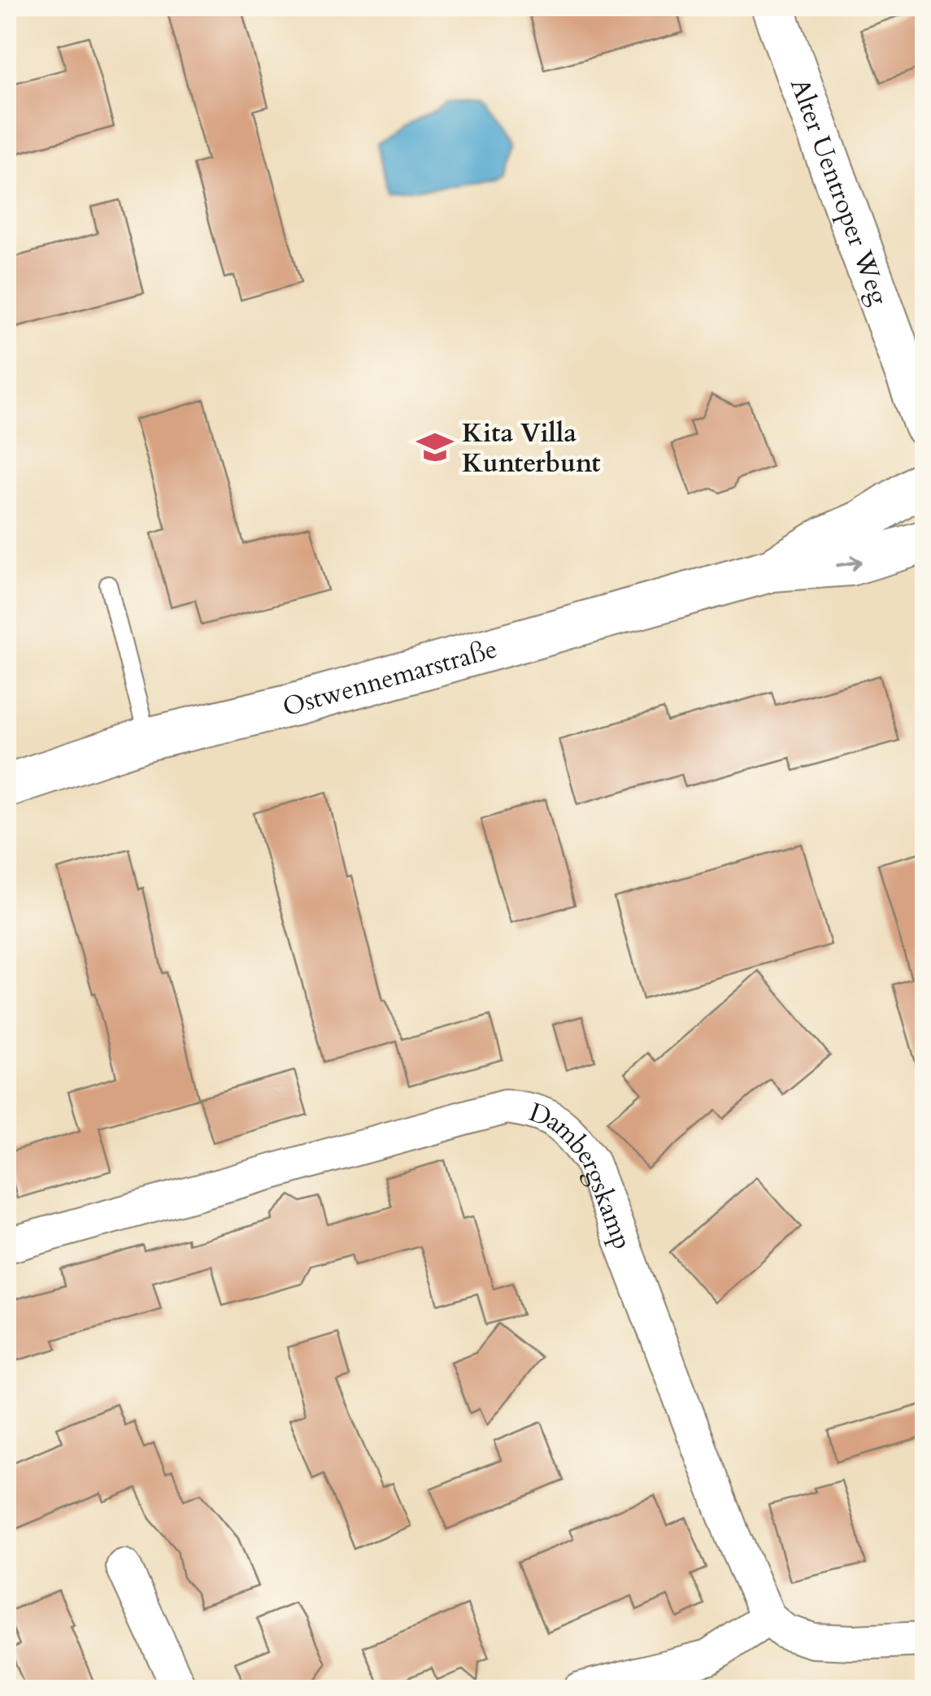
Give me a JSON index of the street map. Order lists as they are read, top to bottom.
{
  "streets": {
    "street": ["Alter Uentroper Weg", "Ostwennemarstraße", "Dambergskamp"]
  },
  "places": {
    "school or university": ["Kita Villa Kunterbunt"]
  }
}
